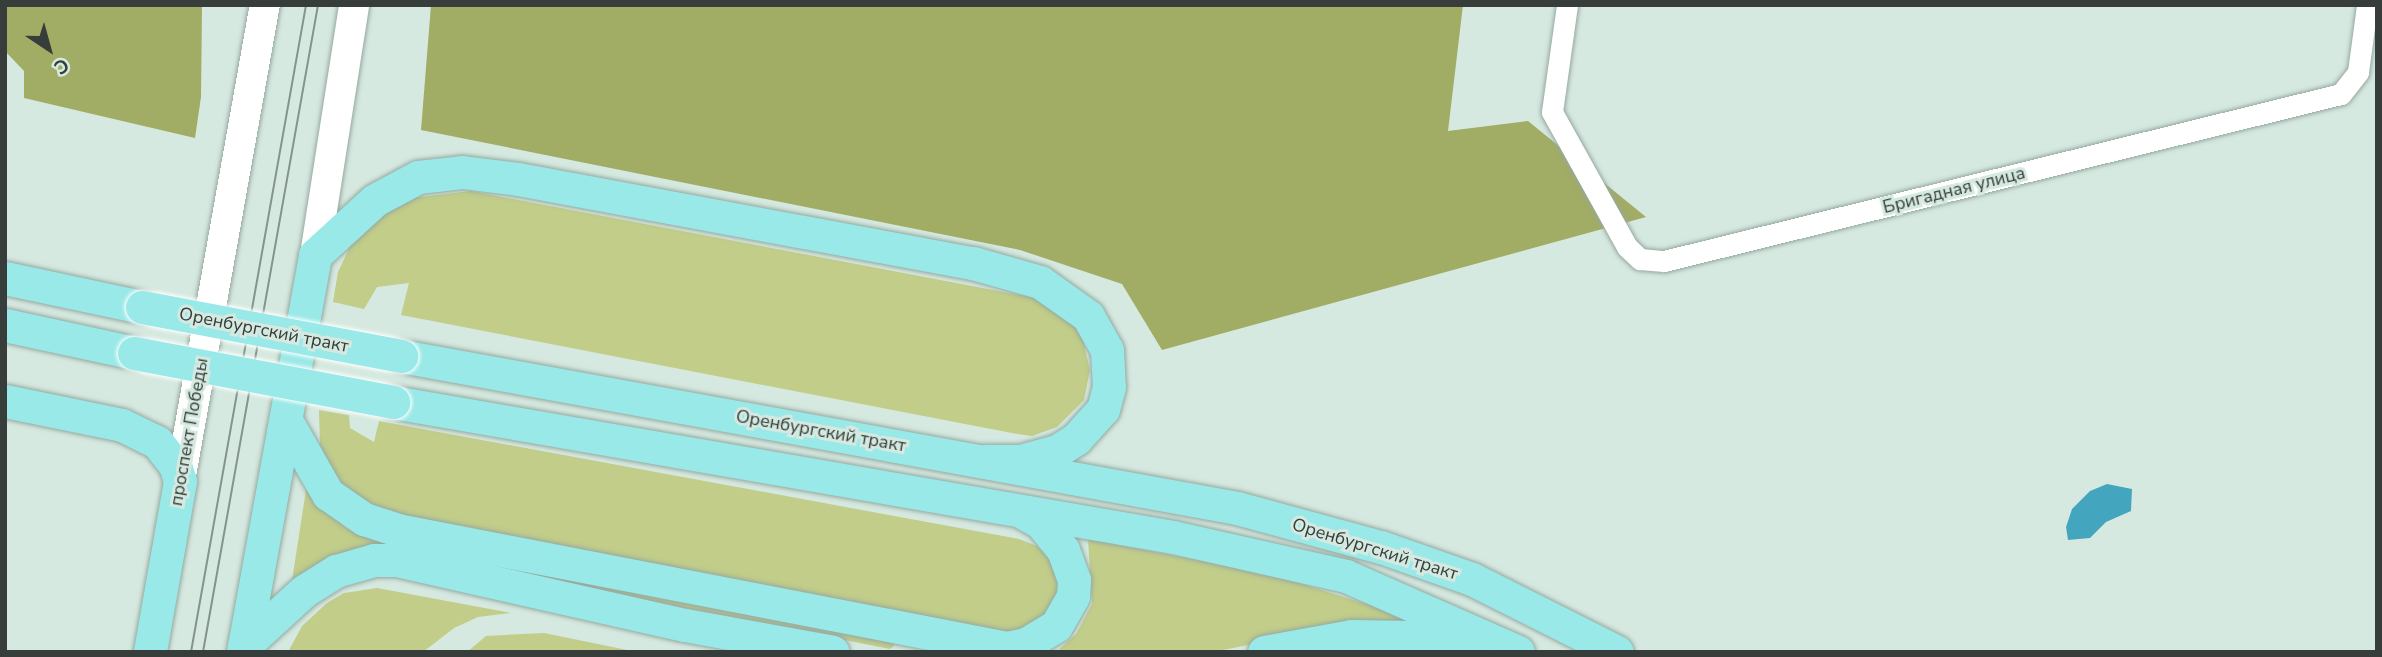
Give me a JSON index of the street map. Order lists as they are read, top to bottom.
{
  "streets": {
    "main road": ["Оренбургский тракт", "проспект Победы"],
    "street": ["Бригадная улица"]
  },
  "north": "bottom right"
}
